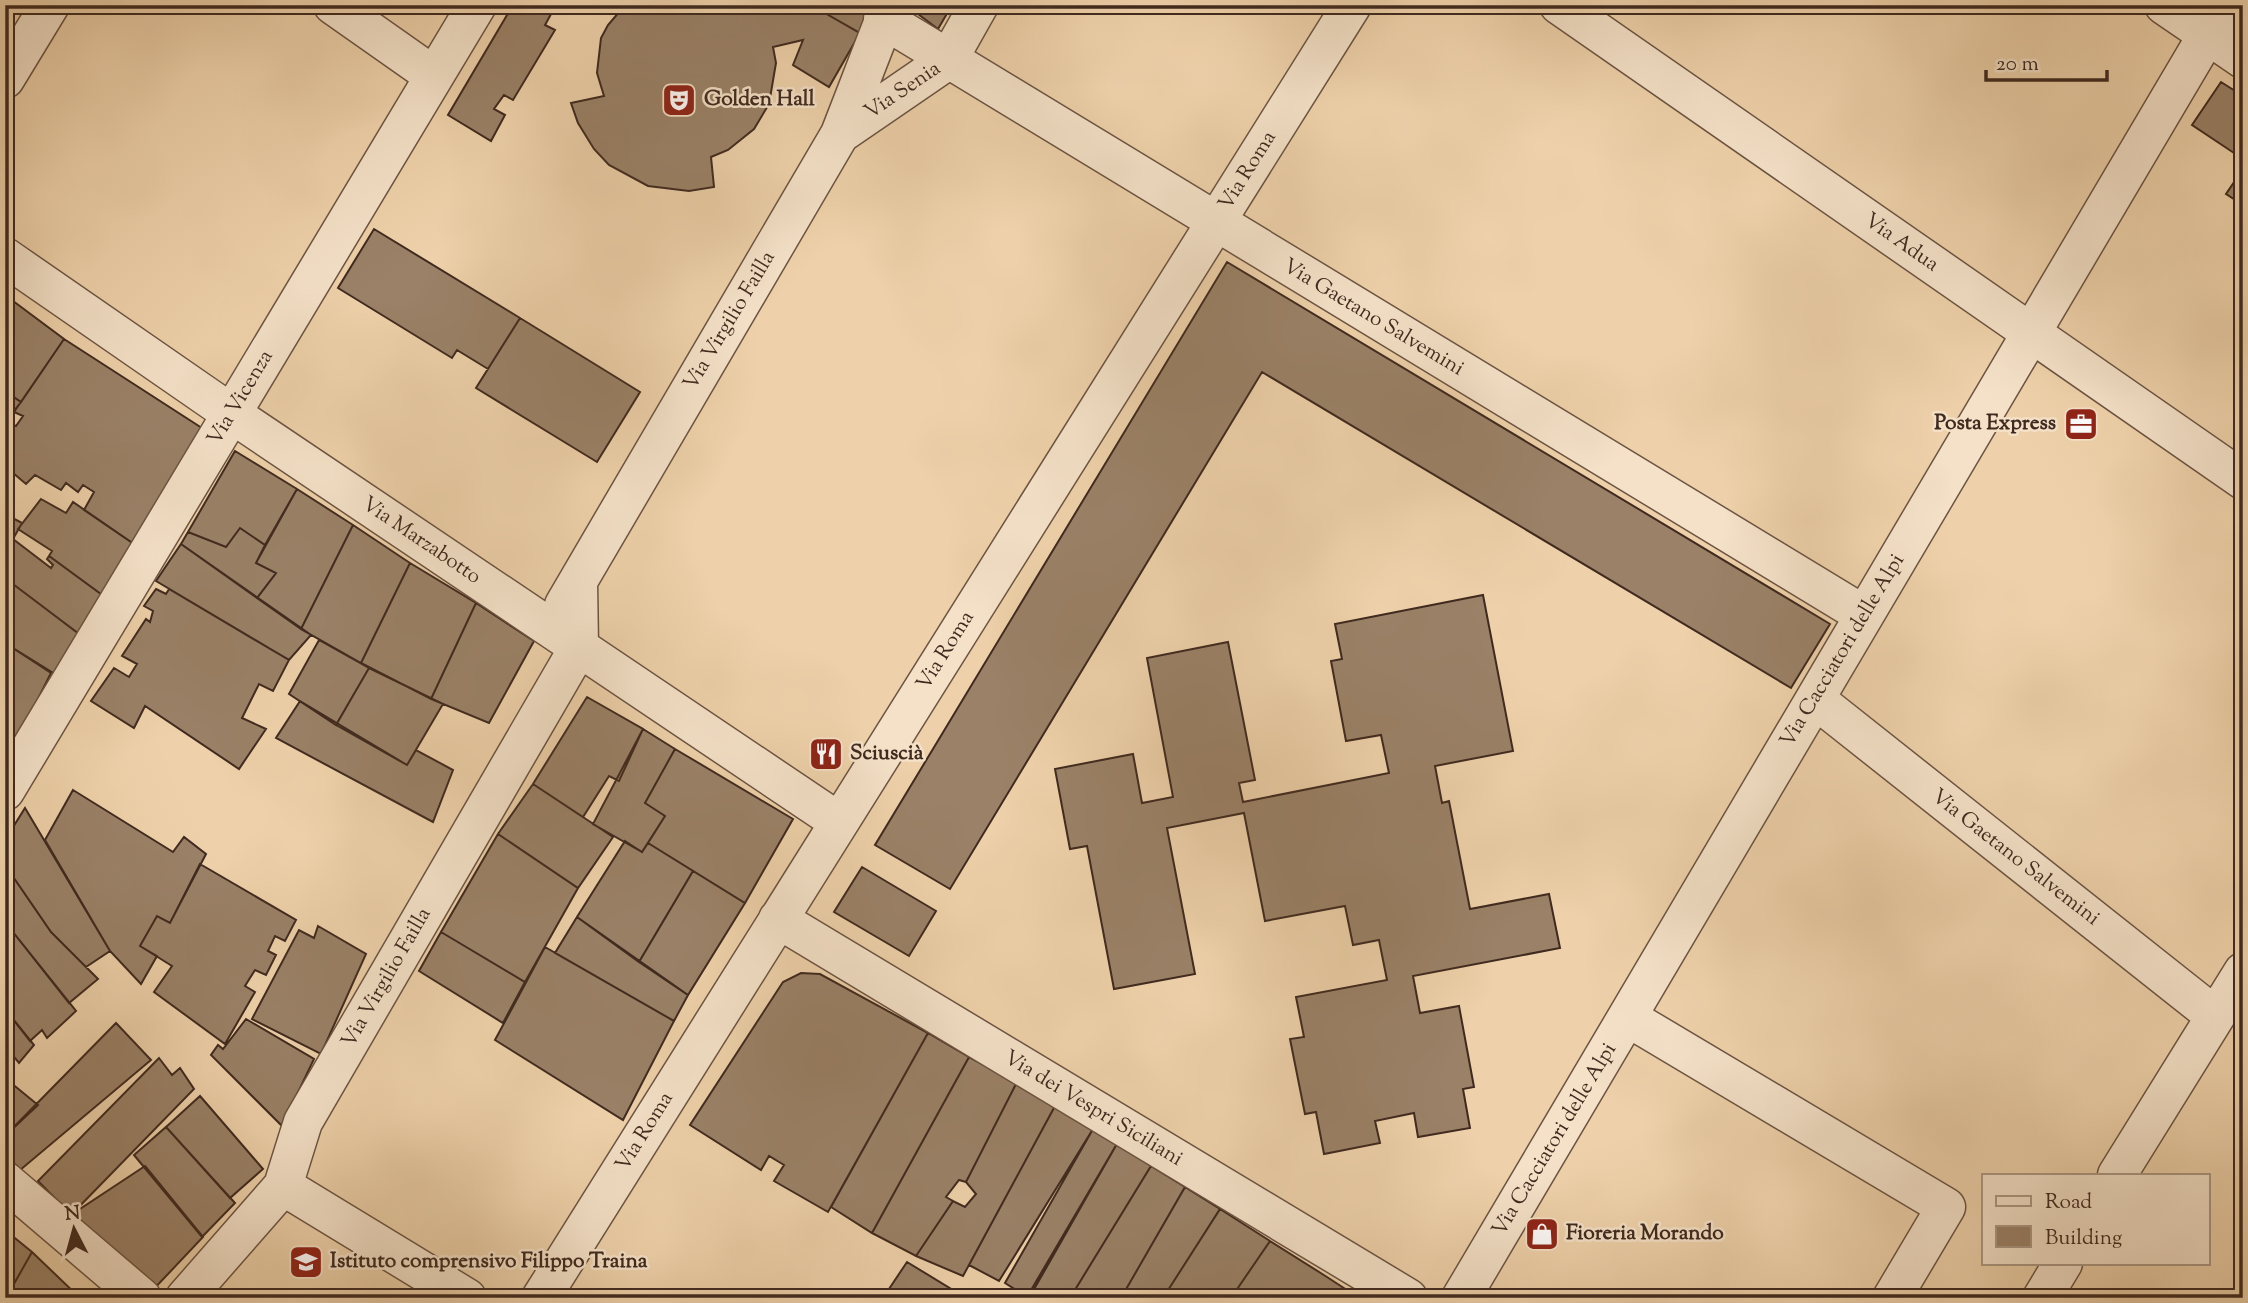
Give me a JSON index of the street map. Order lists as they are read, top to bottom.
{
  "streets": {
    "street": [
      "Via Senia",
      "Via Roma",
      "Via Adua",
      "Via Gaetano Salvemini",
      "Via Virgilio Failla",
      "Via Vicenza",
      "Via Marzabotto",
      "Via Cacciatori delle Alpi",
      "Via dei Vespri Siciliani"
    ]
  },
  "crossings": [
    ["Via Senia", "Via Gaetano Salvemini"],
    ["Via Senia", "Via Virgilio Failla"],
    ["Via Roma", "Via Gaetano Salvemini"],
    ["Via Roma", "Via Marzabotto"],
    ["Via Roma", "Via dei Vespri Siciliani"],
    ["Via Adua", "Via Cacciatori delle Alpi"],
    ["Via Gaetano Salvemini", "Via Virgilio Failla"],
    ["Via Gaetano Salvemini", "Via Cacciatori delle Alpi"],
    ["Via Virgilio Failla", "Via Marzabotto"],
    ["Via Vicenza", "Via Marzabotto"]
  ],
  "places": {
    "theatre": ["Golden Hall"],
    "office": ["Posta Express"],
    "restaurant": ["Sciuscià"],
    "shop": ["Fioreria Morando"],
    "school or university": ["Istituto comprensivo Filippo Traina"]
  },
  "legend": ["Road", "Building"],
  "scale_bar": "20 m",
  "north": "top"
}
